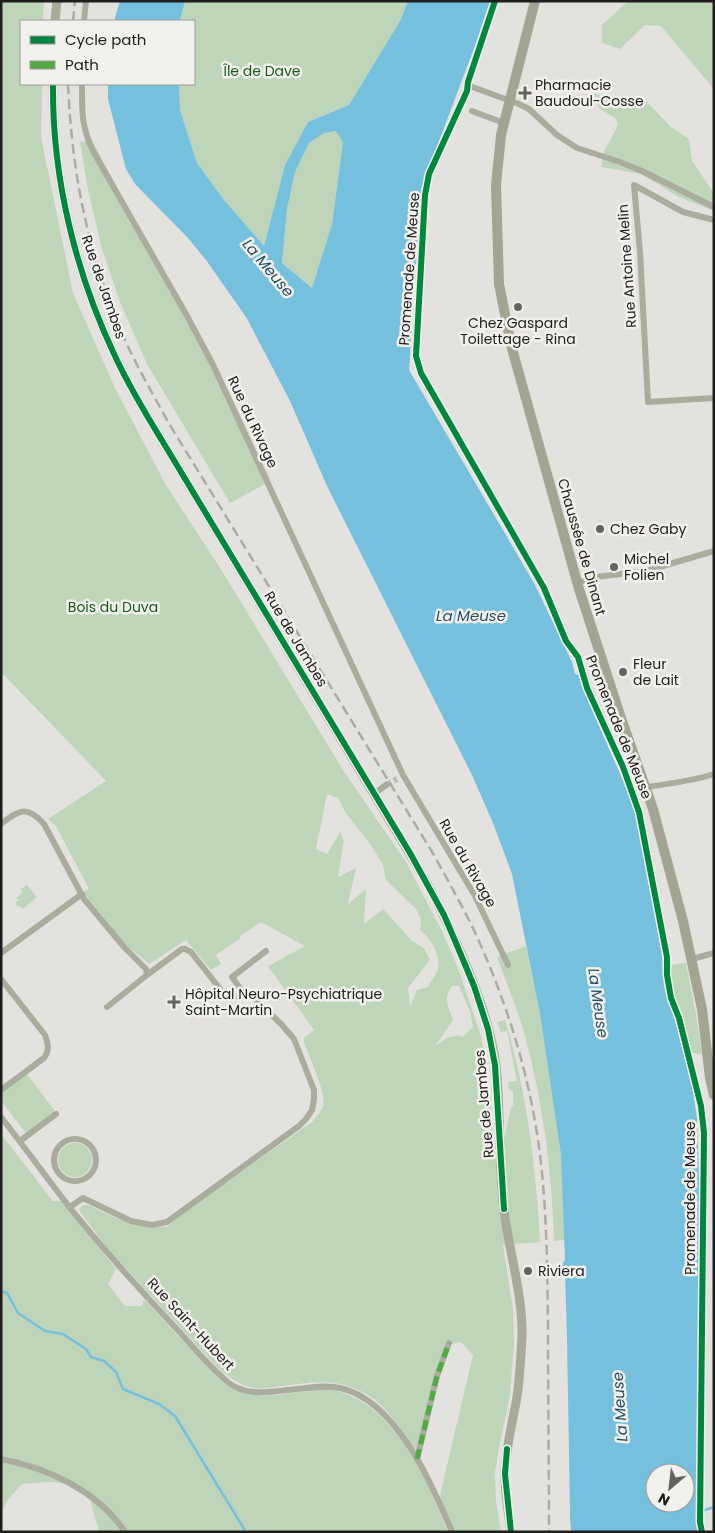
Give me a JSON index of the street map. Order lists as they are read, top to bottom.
{
  "streets": {
    "main road": ["Rue de Jambes", "Chaussée de Dinant"],
    "street": ["Rue Antoine Melin", "Rue du Rivage", "Rue Saint-Hubert"],
    "cycle path": ["Promenade de Meuse"]
  },
  "water": ["La Meuse"],
  "parks": ["Île de Dave", "Bois du Duva"],
  "places": {
    "health": ["Pharmacie Baudoul-Cosse", "Hôpital Neuro-Psychiatrique Saint-Martin"],
    "other": [
      "Chez Gaspard Toilettage - Rina",
      "Chez Gaby",
      "Michel Folien",
      "Fleur de Lait",
      "Riviera"
    ]
  },
  "legend": ["Cycle path", "Path"],
  "north": "bottom left"
}
